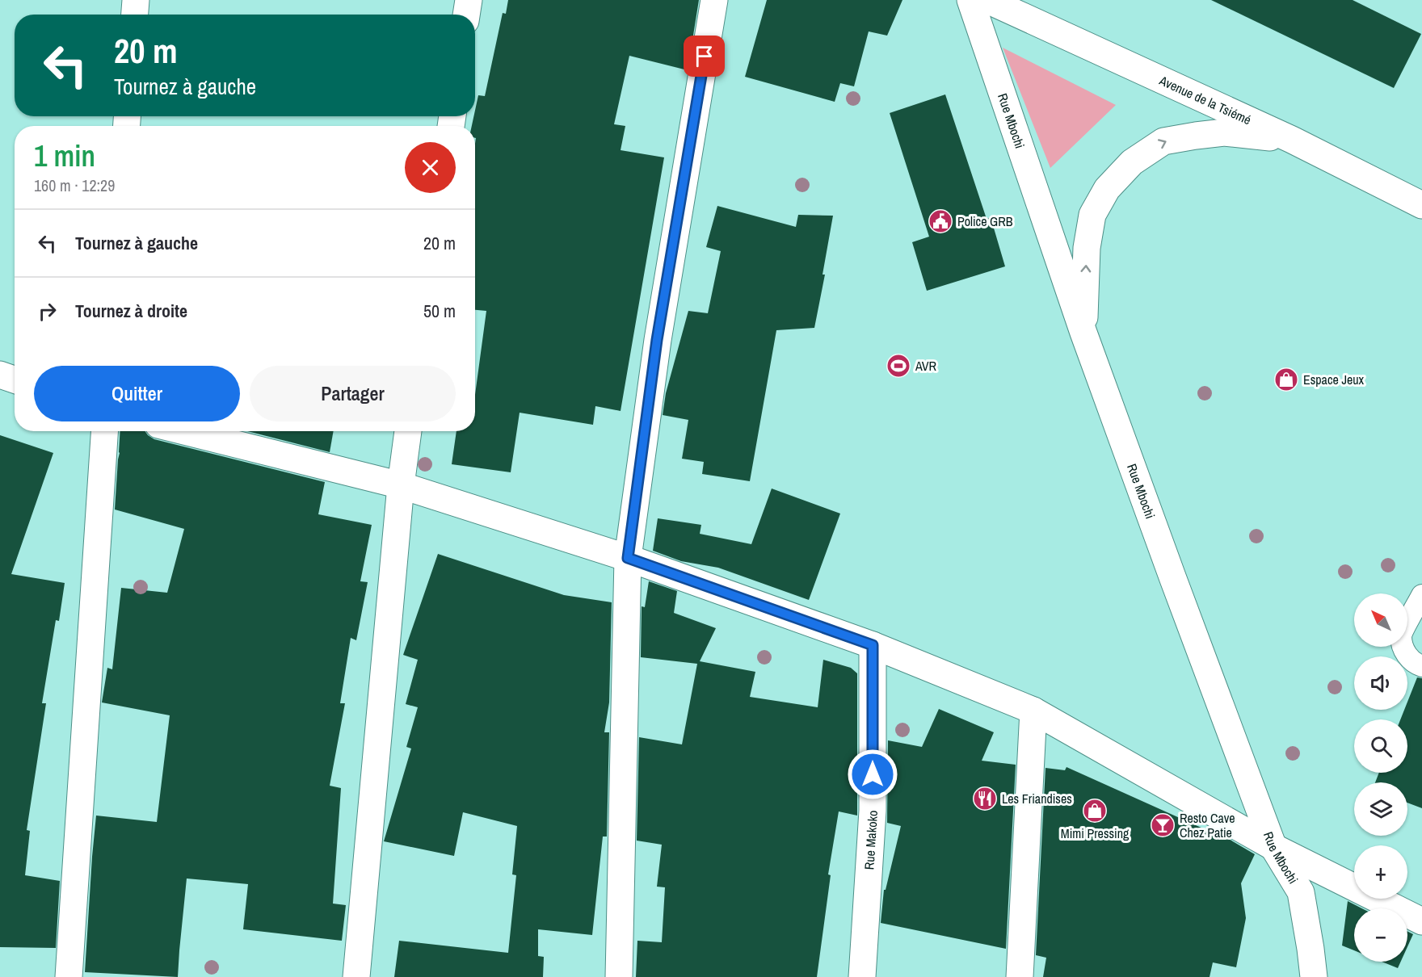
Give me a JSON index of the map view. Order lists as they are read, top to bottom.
{
  "streets": {
    "street": ["Avenue de la Tsiémé", "Rue Mbochi", "Rue Makoko"]
  },
  "places": {
    "public building": ["Police GRB"],
    "sports": ["AVR"],
    "shop": ["Espace Jeux", "Mimi Pressing"],
    "restaurant": ["Les Friandises"],
    "bar": ["Resto Cave Chez Patie"]
  },
  "north": "top left",
  "page": {
    "turn": ["20 m", "Tournez à gauche"],
    "heading": ["1 min", "160 m · 12:29"],
    "list": [
      {
        "name": "Tournez à gauche",
        "value": "20 m"
      },
      {
        "name": "Tournez à droite",
        "value": "50 m"
      }
    ],
    "buttons": ["Quitter", "Partager"],
    "map_buttons": ["+", "−"]
  }
}
